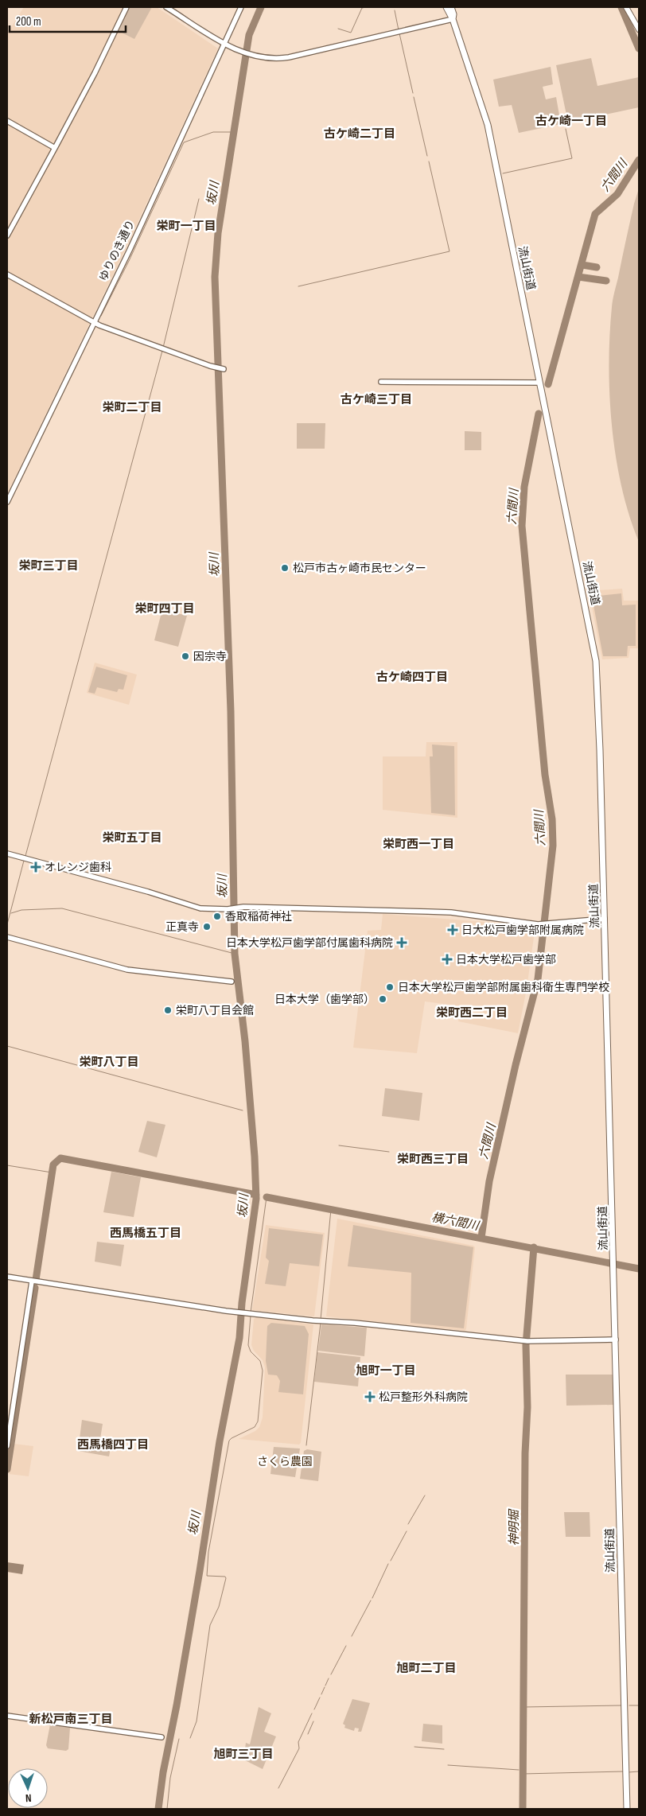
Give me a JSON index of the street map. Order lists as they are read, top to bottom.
{
  "streets": {
    "main road": ["流山街道"],
    "street": ["ゆりのき通り"]
  },
  "districts": [
    "古ケ崎一丁目",
    "古ケ崎二丁目",
    "栄町一丁目",
    "古ケ崎三丁目",
    "栄町二丁目",
    "栄町三丁目",
    "栄町四丁目",
    "古ケ崎四丁目",
    "栄町五丁目",
    "栄町西一丁目",
    "栄町西二丁目",
    "栄町八丁目",
    "栄町西三丁目",
    "西馬橋五丁目",
    "旭町一丁目",
    "西馬橋四丁目",
    "旭町二丁目",
    "新松戸南三丁目",
    "旭町三丁目"
  ],
  "water": [
    "六間川",
    "坂川",
    "横六間川",
    "神明堀"
  ],
  "parks": ["さくら農園"],
  "places": {
    "other": [
      "松戸市古ヶ崎市民センター",
      "因宗寺",
      "香取稲荷神社",
      "正真寺",
      "日本大学松戸歯学部附属歯科衛生専門学校",
      "日本大学（歯学部）",
      "栄町八丁目会館"
    ],
    "health": [
      "オレンジ歯科",
      "日大松戸歯学部附属病院",
      "日本大学松戸歯学部付属歯科病院",
      "日本大学松戸歯学部",
      "松戸整形外科病院"
    ]
  },
  "scale_bar": "200 m",
  "north": "bottom"
}
